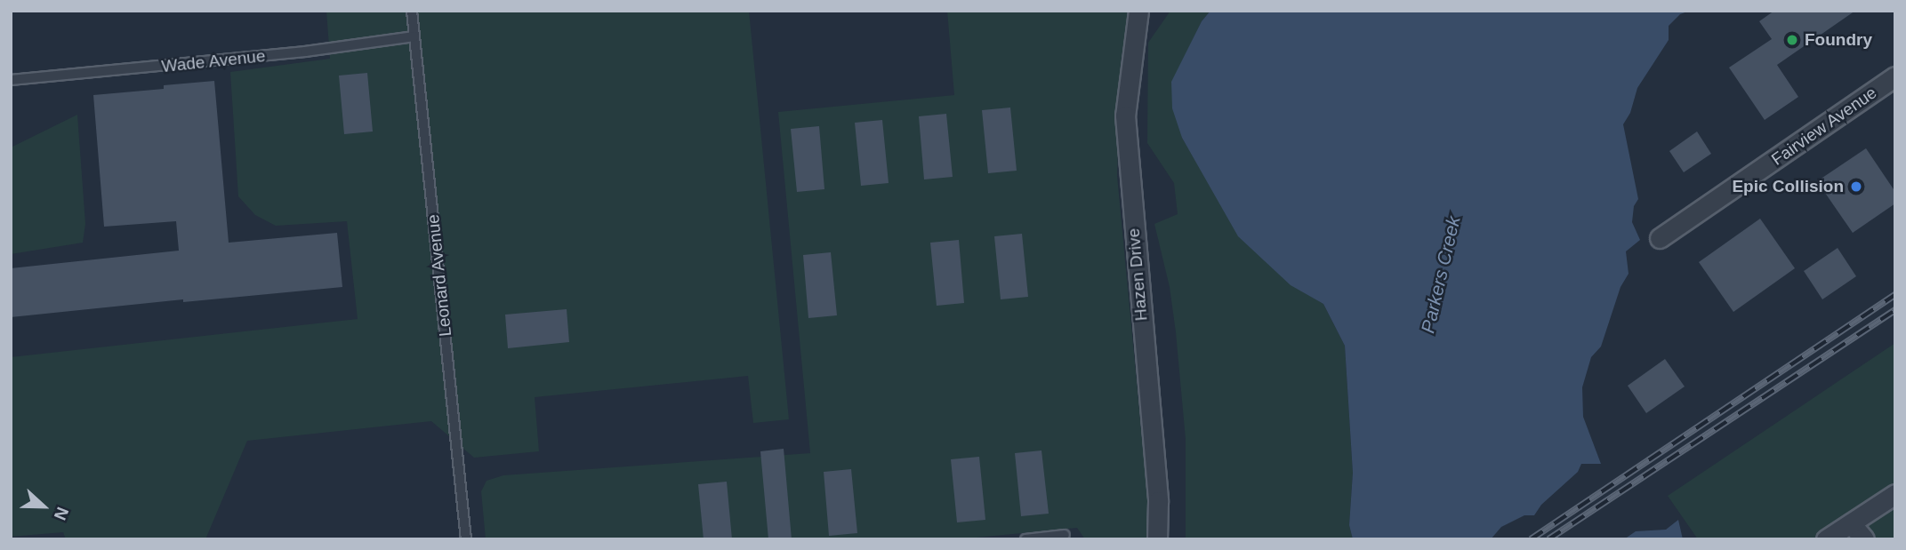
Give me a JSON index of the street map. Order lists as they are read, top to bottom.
{
  "streets": {
    "street": ["Fairview Avenue", "Hazen Drive"],
    "lane": ["Wade Avenue", "Leonard Avenue"]
  },
  "crossings": [
    ["Wade Avenue", "Leonard Avenue"]
  ],
  "water": ["Parkers Creek"],
  "places": ["Foundry", "Epic Collision"],
  "north": "right"
}
